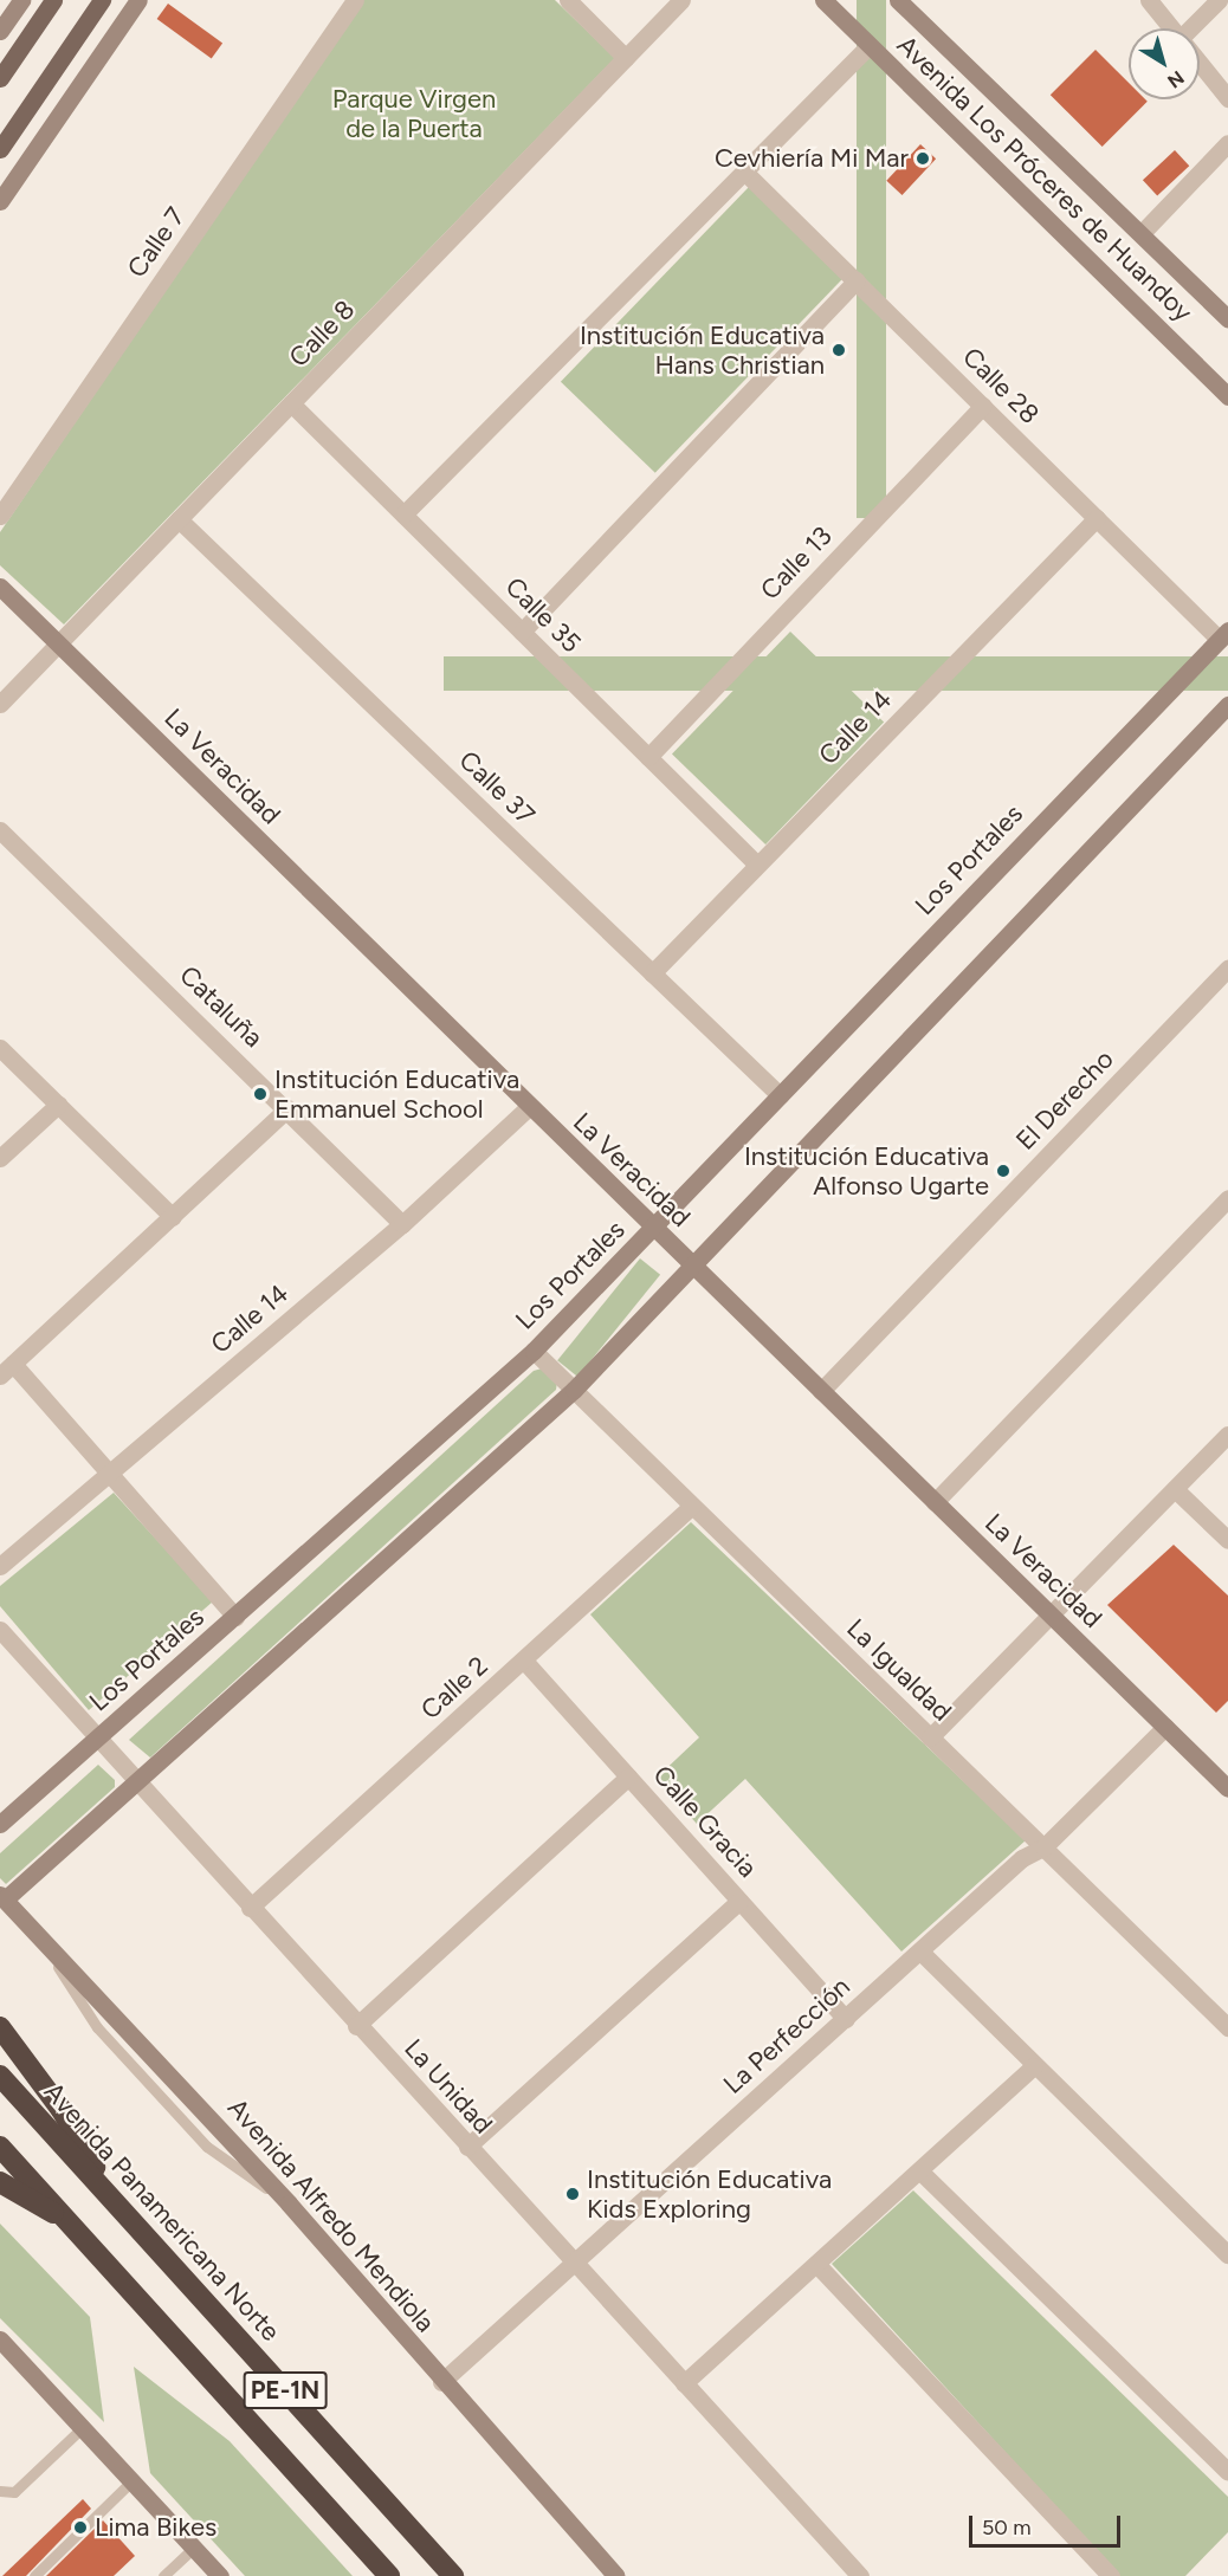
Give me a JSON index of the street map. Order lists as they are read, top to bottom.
{
  "streets": {
    "highway": ["Avenida Panamericana Norte", "PE-1N"],
    "street": [
      "Avenida Los Próceres de Huandoy",
      "Calle 7",
      "Calle 8",
      "Calle 28",
      "Calle 13",
      "Calle 35",
      "Calle 14",
      "La Veracidad",
      "Calle 37",
      "Los Portales",
      "Cataluña",
      "El Derecho",
      "La Igualdad",
      "Calle 2",
      "Calle Gracia",
      "La Perfección",
      "La Unidad",
      "Avenida Alfredo Mendiola"
    ]
  },
  "crossings": [
    ["Calle 8", "Calle 35"],
    ["Calle 8", "La Veracidad"],
    ["Calle 8", "Calle 37"],
    ["Calle 28", "Calle 13"],
    ["Calle 28", "Calle 14"],
    ["Calle 28", "Los Portales"],
    ["Calle 13", "Calle 35"],
    ["Calle 35", "Calle 14"],
    ["Calle 14", "La Veracidad"],
    ["Calle 14", "Calle 37"],
    ["Calle 14", "Cataluña"],
    ["La Veracidad", "Los Portales"],
    ["La Veracidad", "El Derecho"],
    ["La Veracidad", "La Perfección"],
    ["Calle 37", "Los Portales"],
    ["Los Portales", "La Igualdad"],
    ["Los Portales", "La Unidad"],
    ["La Igualdad", "Calle 2"],
    ["La Igualdad", "La Perfección"],
    ["Calle 2", "Calle Gracia"],
    ["Calle 2", "La Unidad"],
    ["Calle Gracia", "La Perfección"],
    ["La Perfección", "La Unidad"],
    ["La Perfección", "Avenida Alfredo Mendiola"]
  ],
  "parks": ["Parque Virgen de la Puerta"],
  "places": [
    "Cevhiería Mi Mar",
    "Institución Educativa Hans Christian",
    "Institución Educativa Emmanuel School",
    "Institución Educativa Alfonso Ugarte",
    "Institución Educativa Kids Exploring",
    "Lima Bikes"
  ],
  "scale_bar": "50 m",
  "north": "bottom right"
}
